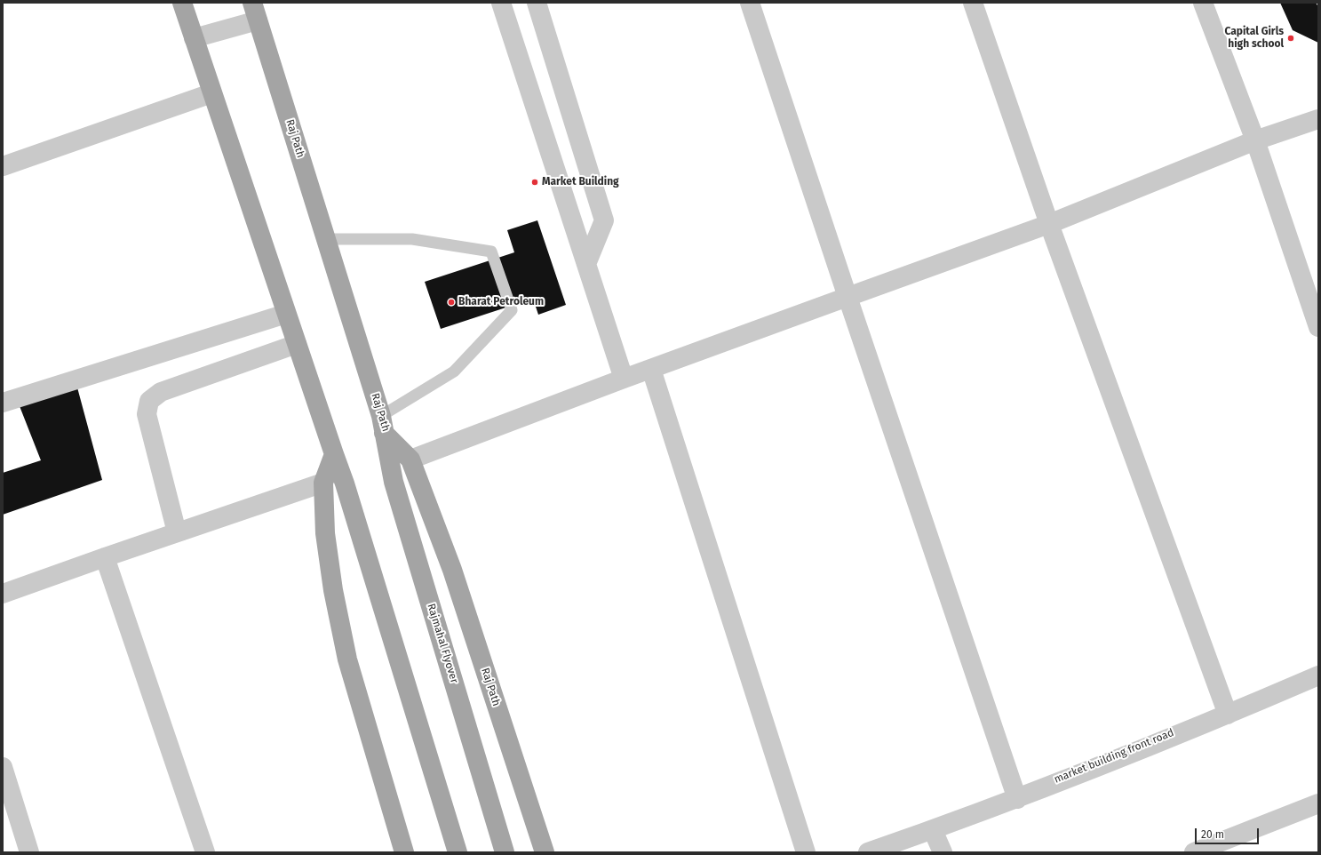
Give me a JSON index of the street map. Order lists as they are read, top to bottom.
{
  "streets": {
    "main road": ["Raj Path", "Rajmahal Flyover"]
  },
  "crossings": [
    ["Raj Path", "Rajmahal Flyover"]
  ],
  "places": ["Capital Girls high school", "Market Building", "Bharat Petroleum"],
  "scale_bar": "20 m"
}
